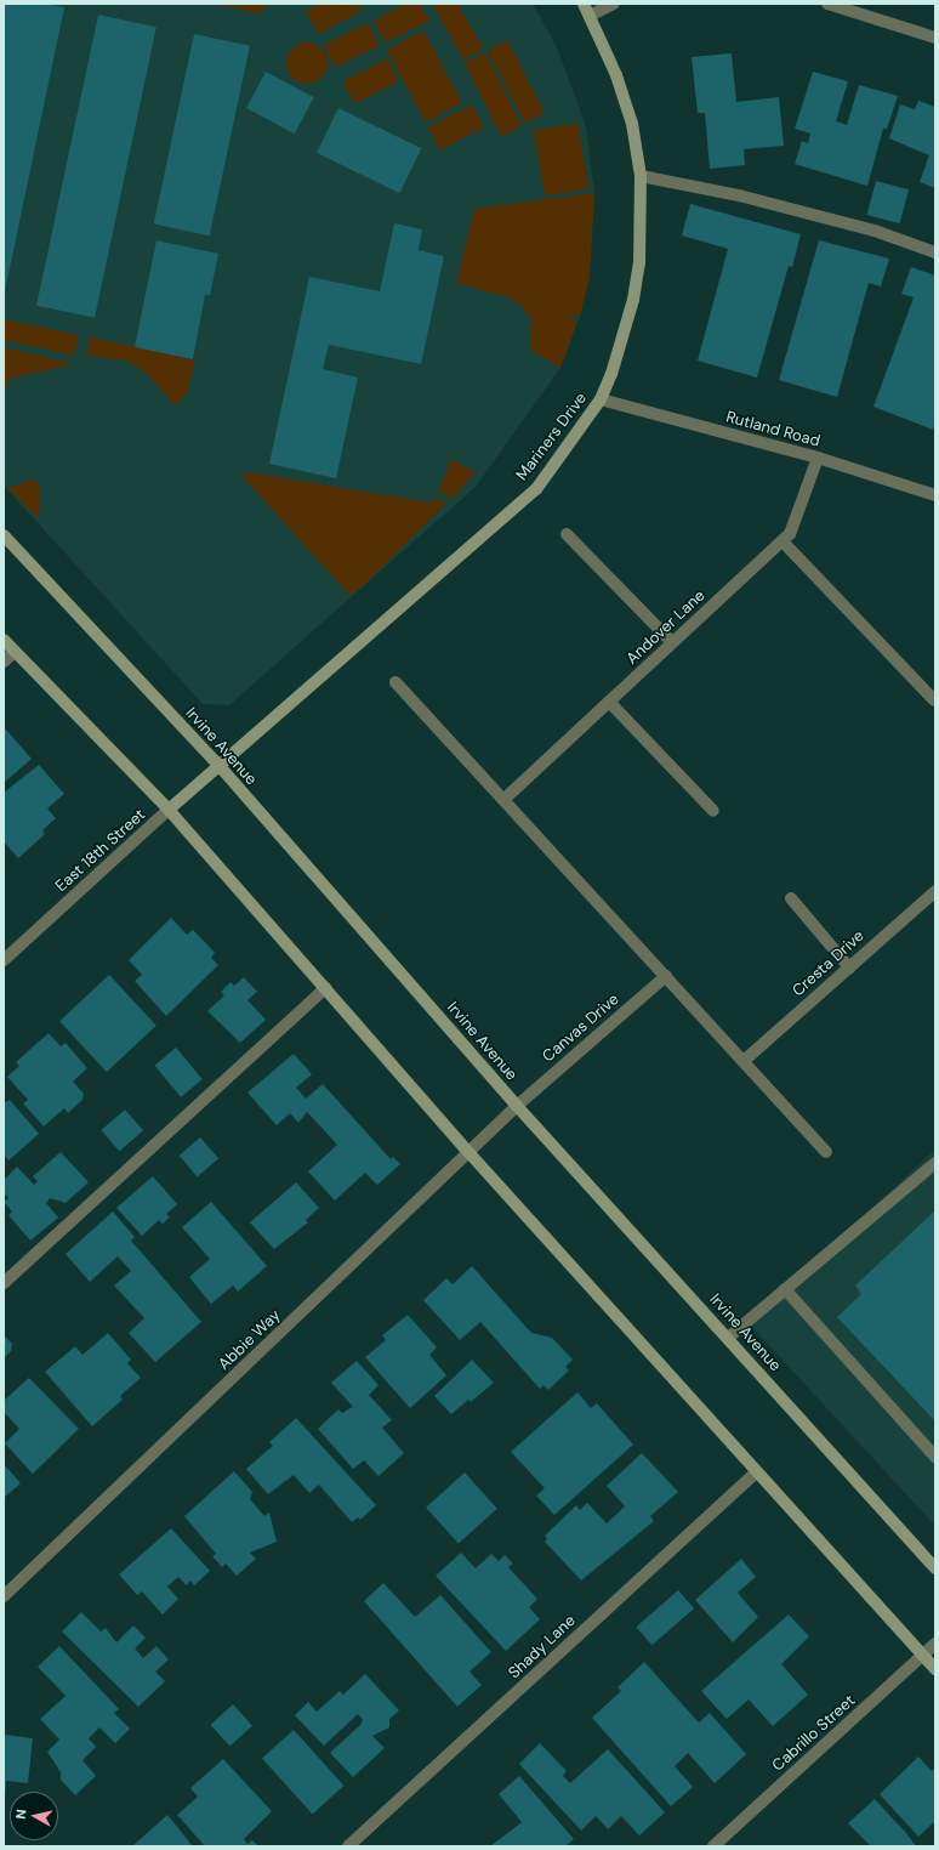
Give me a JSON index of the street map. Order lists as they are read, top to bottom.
{
  "streets": {
    "main road": ["Mariners Drive", "Irvine Avenue", "East 18th Street"],
    "street": [
      "Rutland Road",
      "Andover Lane",
      "Cresta Drive",
      "Canvas Drive",
      "Abbie Way",
      "Shady Lane",
      "Cabrillo Street"
    ]
  },
  "crossings": [
    ["Rutland Road", "Mariners Drive"],
    ["Rutland Road", "Andover Lane"],
    ["Mariners Drive", "Irvine Avenue"],
    ["Mariners Drive", "East 18th Street"],
    ["Irvine Avenue", "East 18th Street"],
    ["Irvine Avenue", "Canvas Drive"],
    ["Irvine Avenue", "Abbie Way"],
    ["Canvas Drive", "Abbie Way"]
  ],
  "north": "left"
}
